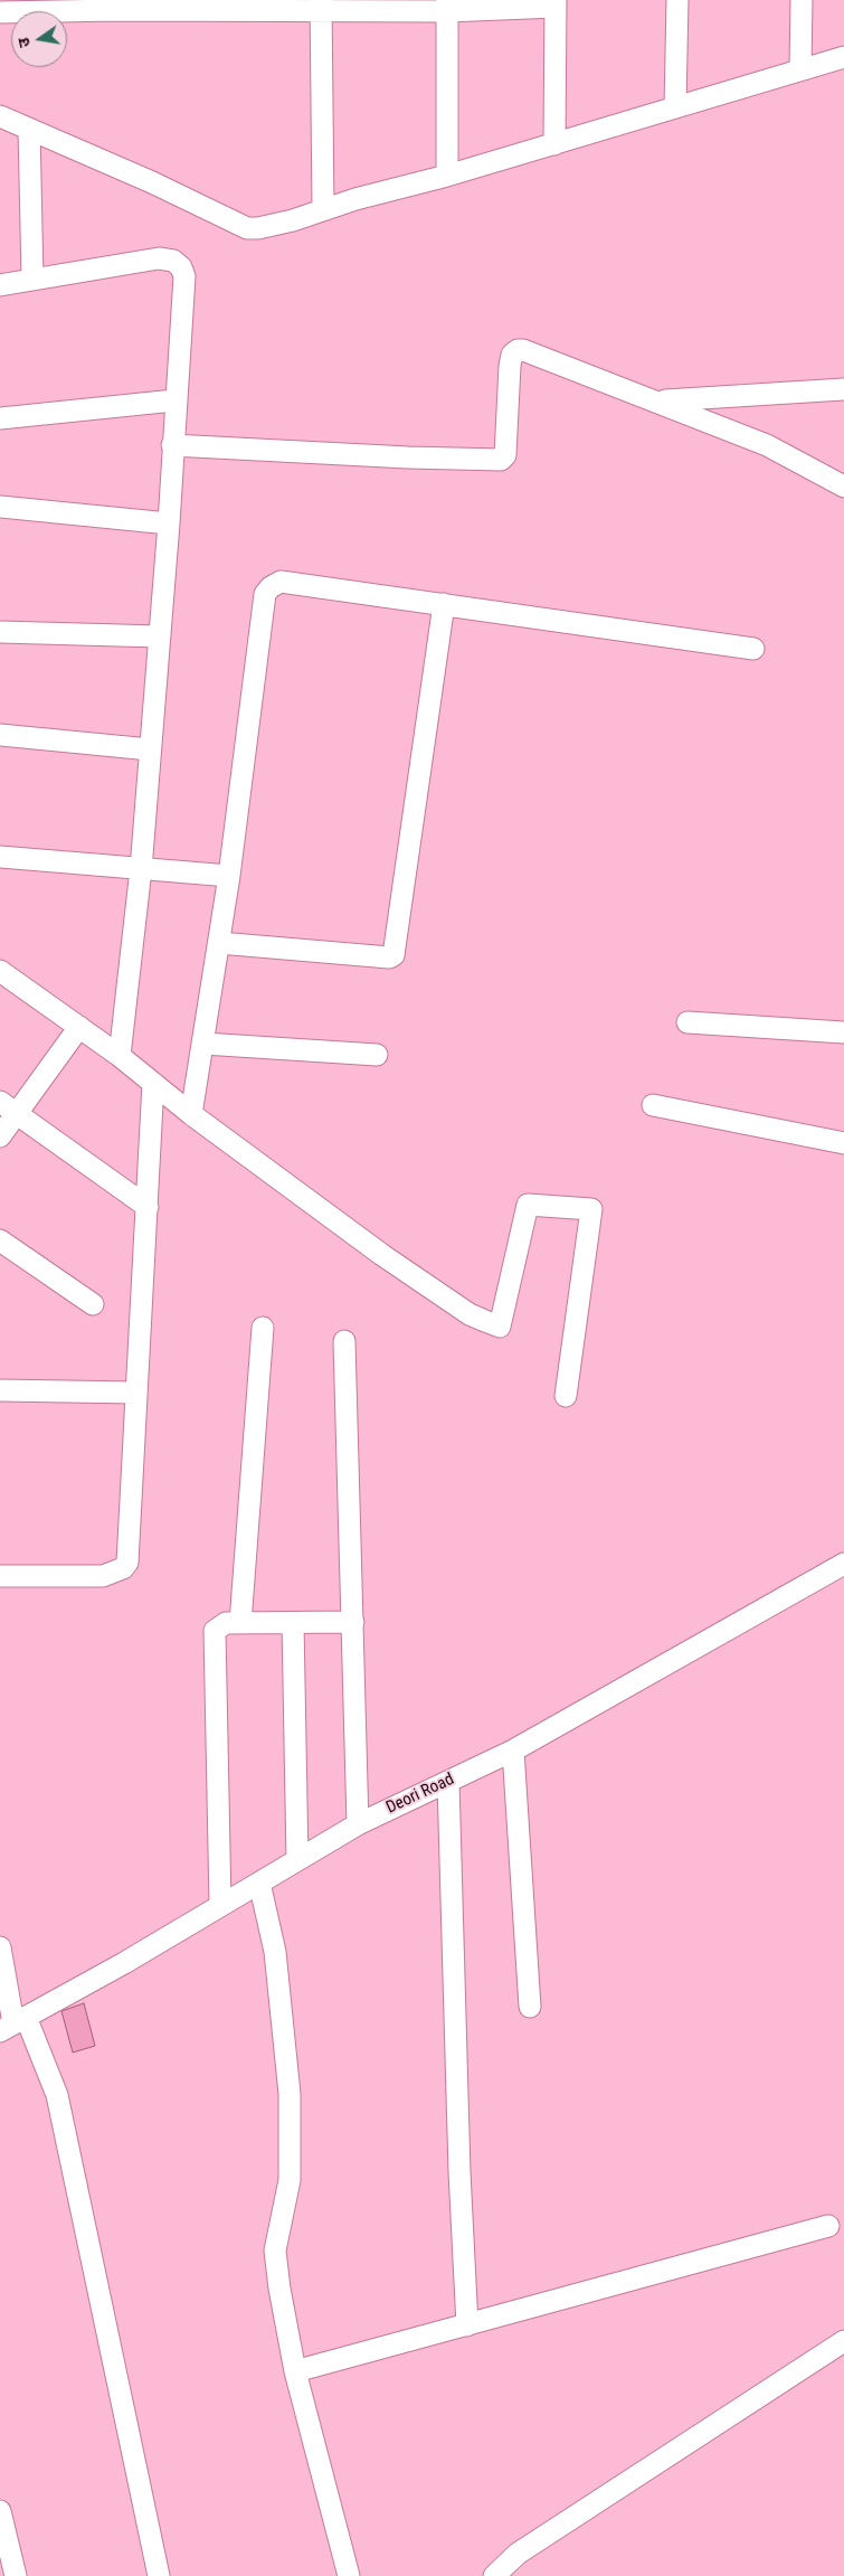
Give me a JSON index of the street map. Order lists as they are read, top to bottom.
{
  "streets": {
    "street": ["Deori Road"]
  },
  "north": "left"
}
